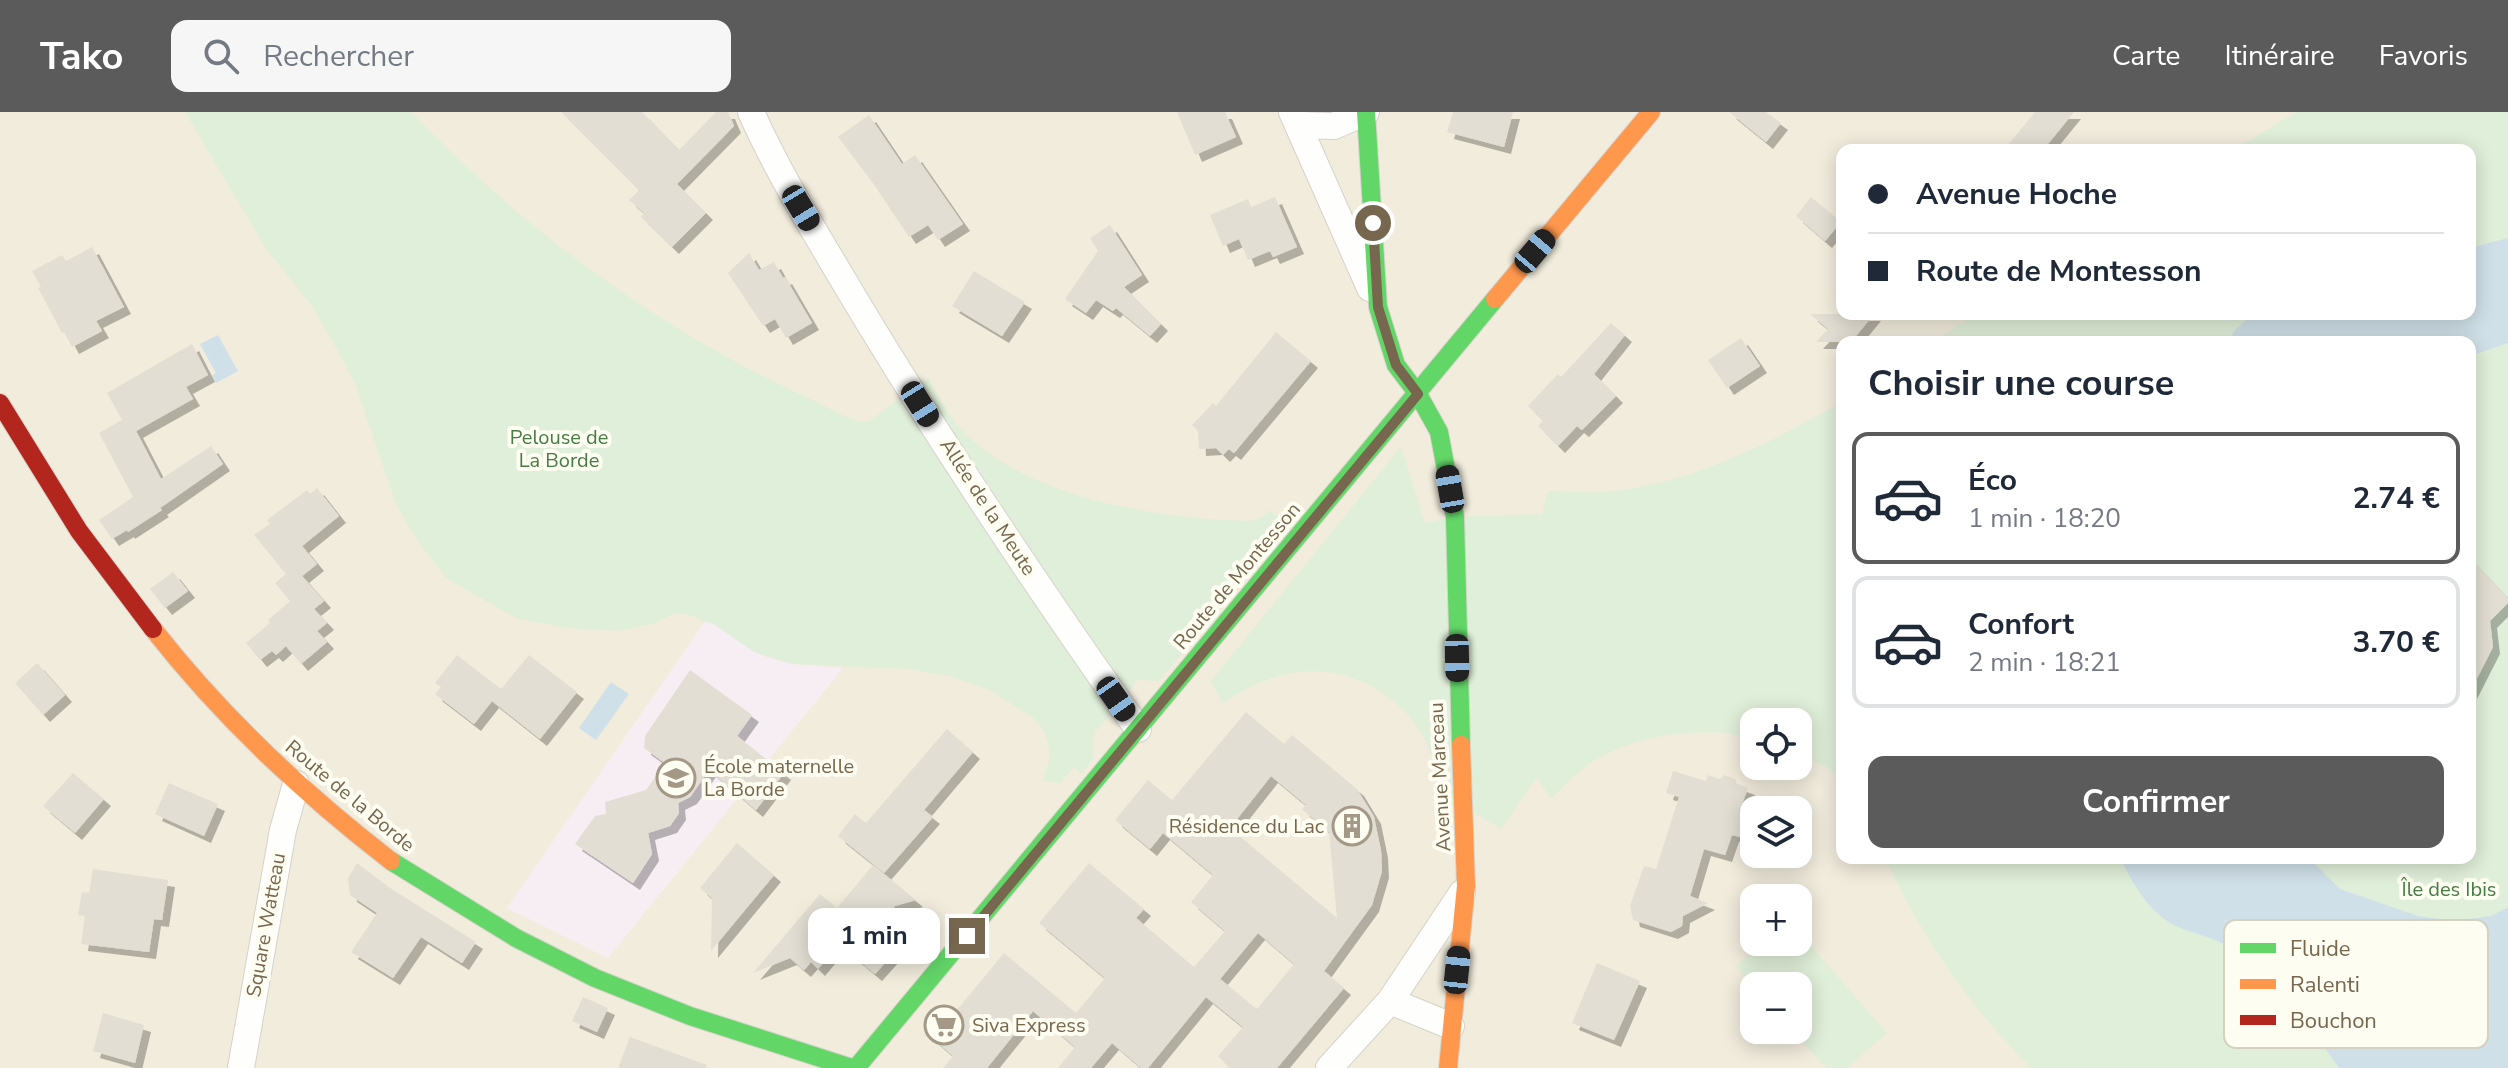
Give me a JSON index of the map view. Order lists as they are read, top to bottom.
{
  "streets": {
    "street": [
      "Allée de la Meute",
      "Route de Montesson",
      "Avenue Marceau",
      "Route de la Borde",
      "Square Watteau"
    ]
  },
  "crossings": [
    ["Allée de la Meute", "Route de Montesson"],
    ["Route de Montesson", "Avenue Marceau"],
    ["Route de Montesson", "Route de la Borde"],
    ["Route de la Borde", "Square Watteau"]
  ],
  "parks": ["Pelouse de La Borde", "Île des Ibis"],
  "places": {
    "school or university": ["École maternelle La Borde"],
    "building": ["Résidence du Lac"],
    "supermarket": ["Siva Express"]
  },
  "legend": ["Fluide", "Ralenti", "Bouchon"],
  "page": {
    "header": "Tako",
    "search": "Rechercher",
    "nav": ["Carte", "Itinéraire", "Favoris"],
    "banner": ["Avenue Hoche", "Route de Montesson"],
    "heading": "Choisir une course",
    "list": [
      {
        "name": "Éco",
        "note": "1 min · 18:20",
        "value": "2.74 €"
      },
      {
        "name": "Confort",
        "note": "2 min · 18:21",
        "value": "3.70 €"
      }
    ],
    "map_buttons": ["+", "−"],
    "buttons": "Confirmer",
    "bubble": "1 min"
  }
}
